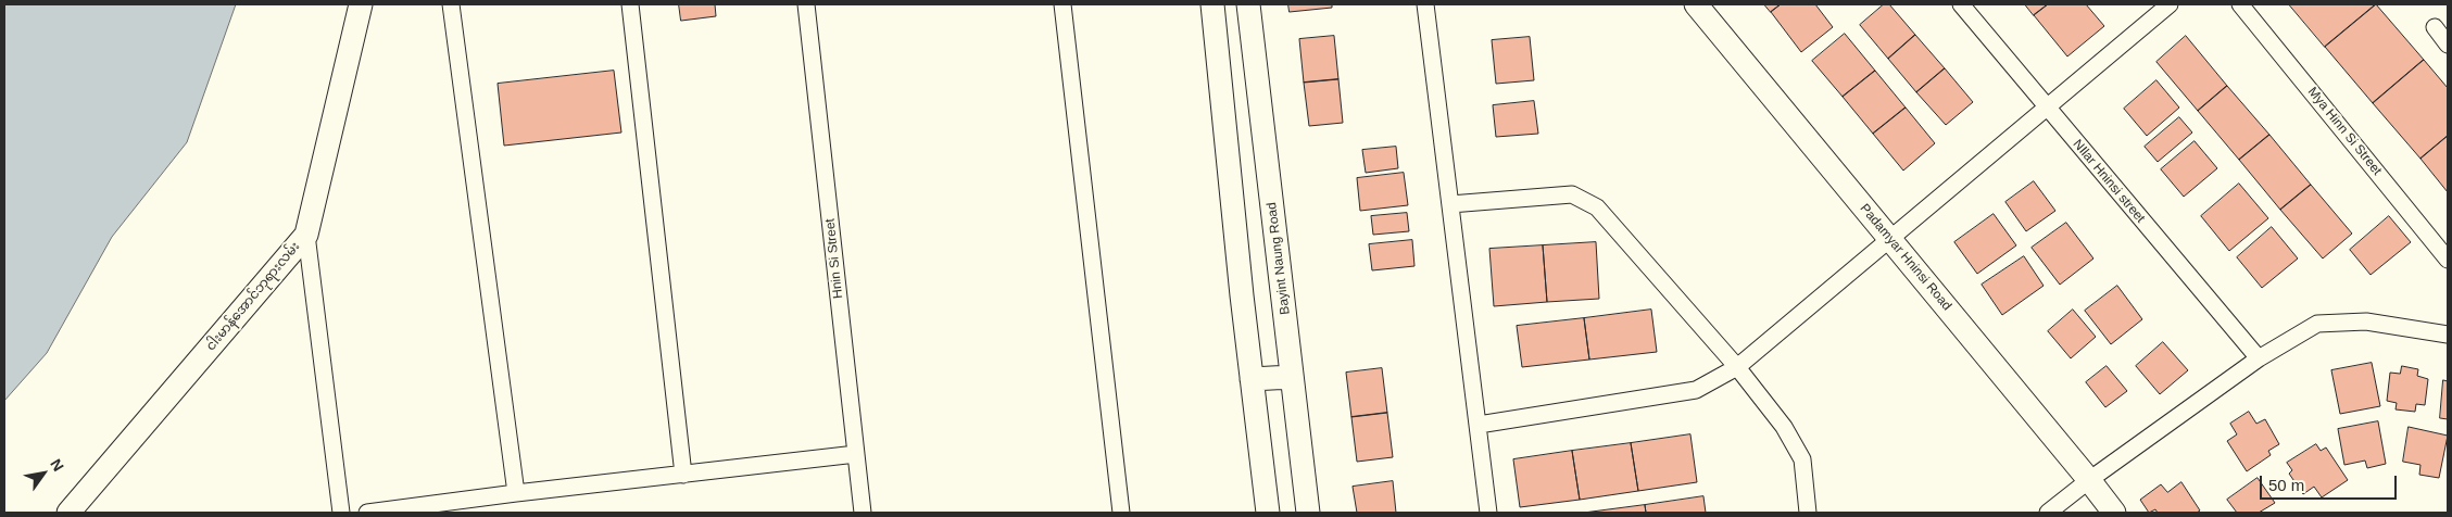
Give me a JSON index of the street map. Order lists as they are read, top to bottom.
{
  "streets": {
    "street": [
      "Mya Hinn Si Street",
      "NIlar Hninsi street",
      "Padamyar Hninsi Road",
      "Hnin Si Street",
      "Bayint Naung Road",
      "ငါးမာန်အောင်ဘုရားလမ်း"
    ]
  },
  "scale_bar": "50 m",
  "north": "top right"
}
